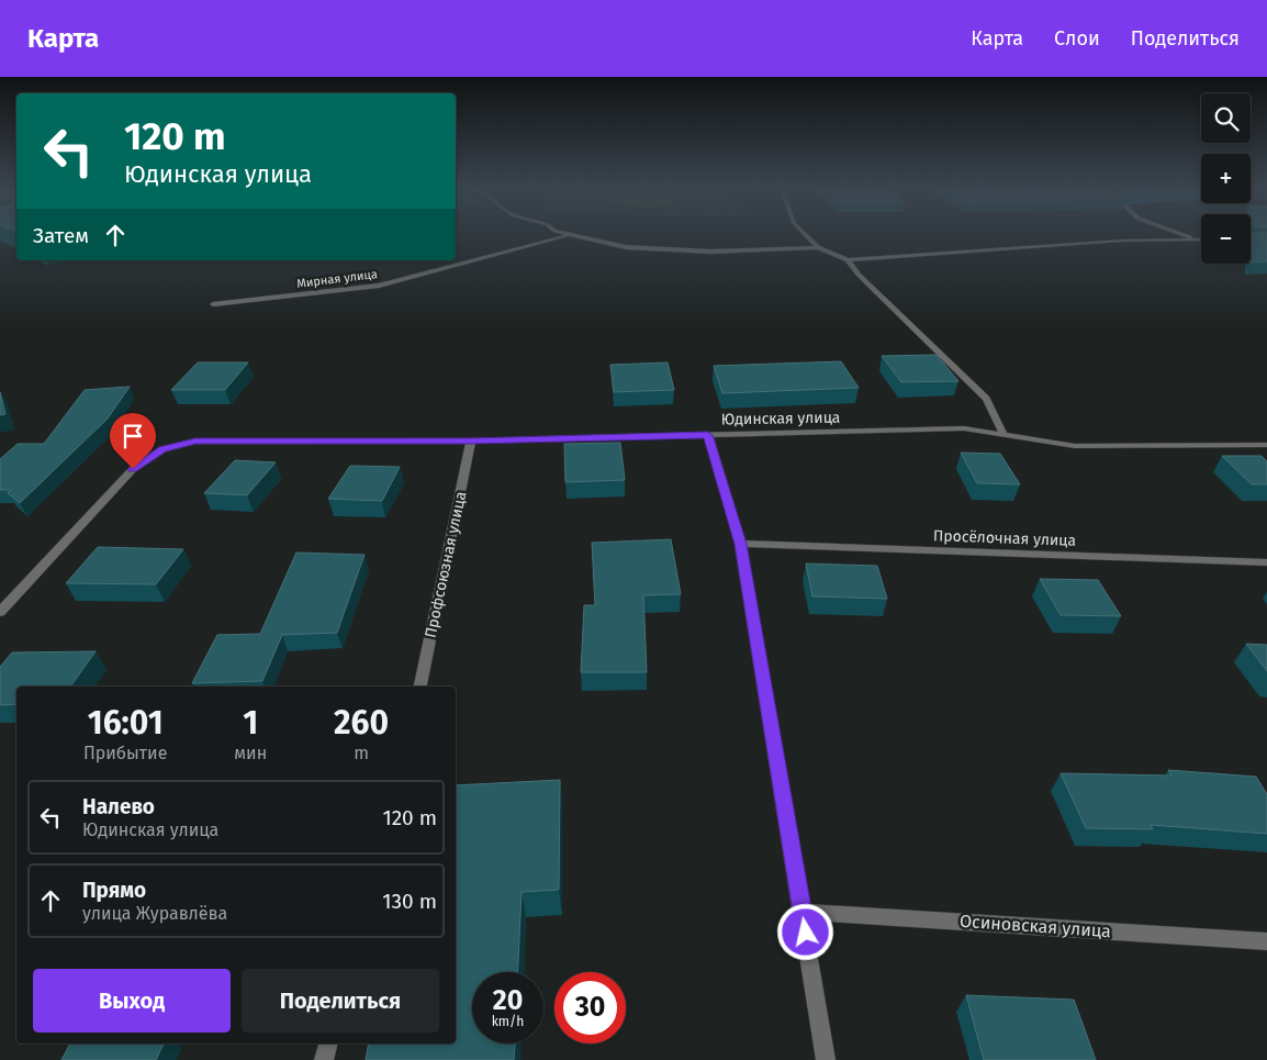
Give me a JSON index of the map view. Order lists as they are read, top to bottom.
{
  "streets": {
    "street": [
      "Мирная улица",
      "Юдинская улица",
      "Просёлочная улица",
      "Профсоюзная улица",
      "Осиновская улица"
    ]
  },
  "crossings": [
    ["Юдинская улица", "Профсоюзная улица"]
  ],
  "page": {
    "header": "Карта",
    "nav": ["Карта", "Слои", "Поделиться"],
    "map_buttons": ["+", "−"],
    "turn": ["120 m", "Юдинская улица"],
    "then": "Затем",
    "eta": [
      "16:01",
      "Прибытие",
      "1",
      "мин",
      "260",
      "m"
    ],
    "list": [
      {
        "name": "Налево",
        "note": "Юдинская улица",
        "value": "120 m"
      },
      {
        "name": "Прямо",
        "note": "улица Журавлёва",
        "value": "130 m"
      }
    ],
    "buttons": ["Выход", "Поделиться"],
    "speed": "20 km/h",
    "limit": "30"
  }
}
